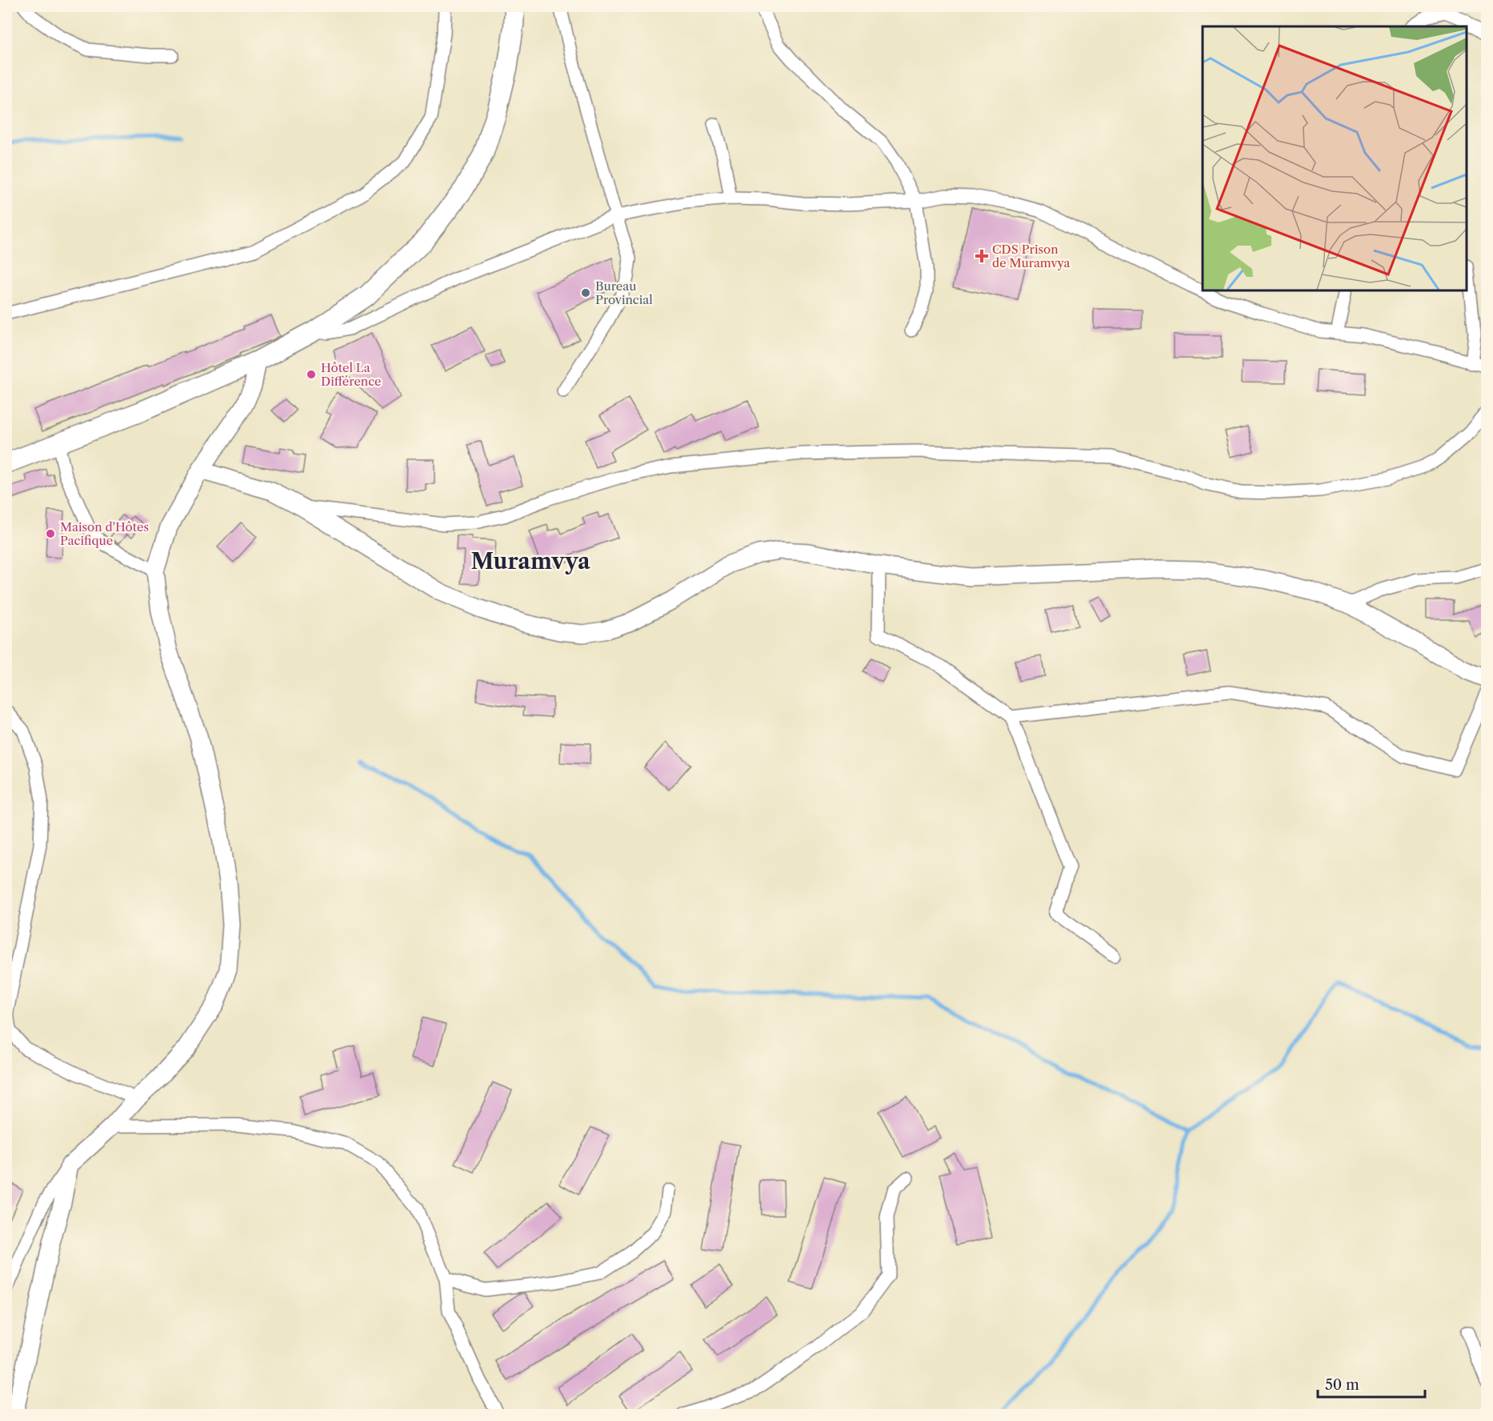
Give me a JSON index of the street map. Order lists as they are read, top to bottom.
{
  "districts": ["Muramvya"],
  "places": {
    "health": ["CDS Prison de Muramvya"],
    "other": ["Bureau Provincial", "Hôtel La Différence", "Maison d'Hôtes Pacifique"]
  },
  "scale_bar": "50 m"
}
